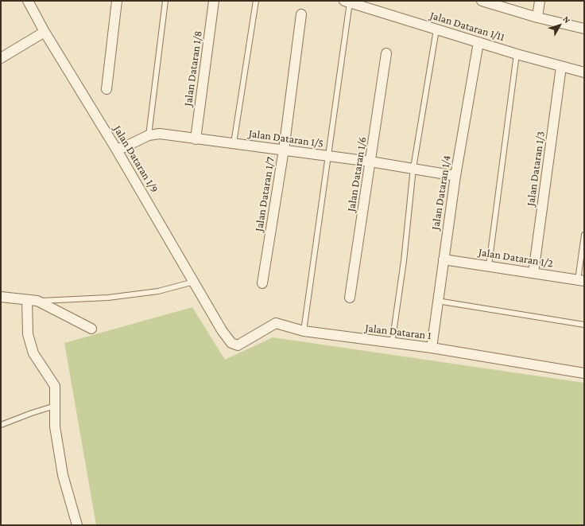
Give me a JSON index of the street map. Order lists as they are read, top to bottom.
{
  "streets": {
    "street": [
      "Jalan Dataran 1/11",
      "Jalan Dataran 1/8",
      "Jalan Dataran 1/5",
      "Jalan Dataran 1/9",
      "Jalan Dataran 1/3",
      "Jalan Dataran 1/6",
      "Jalan Dataran 1/4",
      "Jalan Dataran 1/7",
      "Jalan Dataran 1/2",
      "Jalan Dataran 1"
    ]
  },
  "crossings": [
    ["Jalan Dataran 1/11", "Jalan Dataran 1/3"],
    ["Jalan Dataran 1/11", "Jalan Dataran 1/4"],
    ["Jalan Dataran 1/8", "Jalan Dataran 1/5"],
    ["Jalan Dataran 1/5", "Jalan Dataran 1/9"],
    ["Jalan Dataran 1/5", "Jalan Dataran 1/6"],
    ["Jalan Dataran 1/5", "Jalan Dataran 1/4"],
    ["Jalan Dataran 1/5", "Jalan Dataran 1/7"],
    ["Jalan Dataran 1/9", "Jalan Dataran 1"],
    ["Jalan Dataran 1/3", "Jalan Dataran 1/2"],
    ["Jalan Dataran 1/4", "Jalan Dataran 1/2"],
    ["Jalan Dataran 1/4", "Jalan Dataran 1"]
  ],
  "north": "top right"
}
